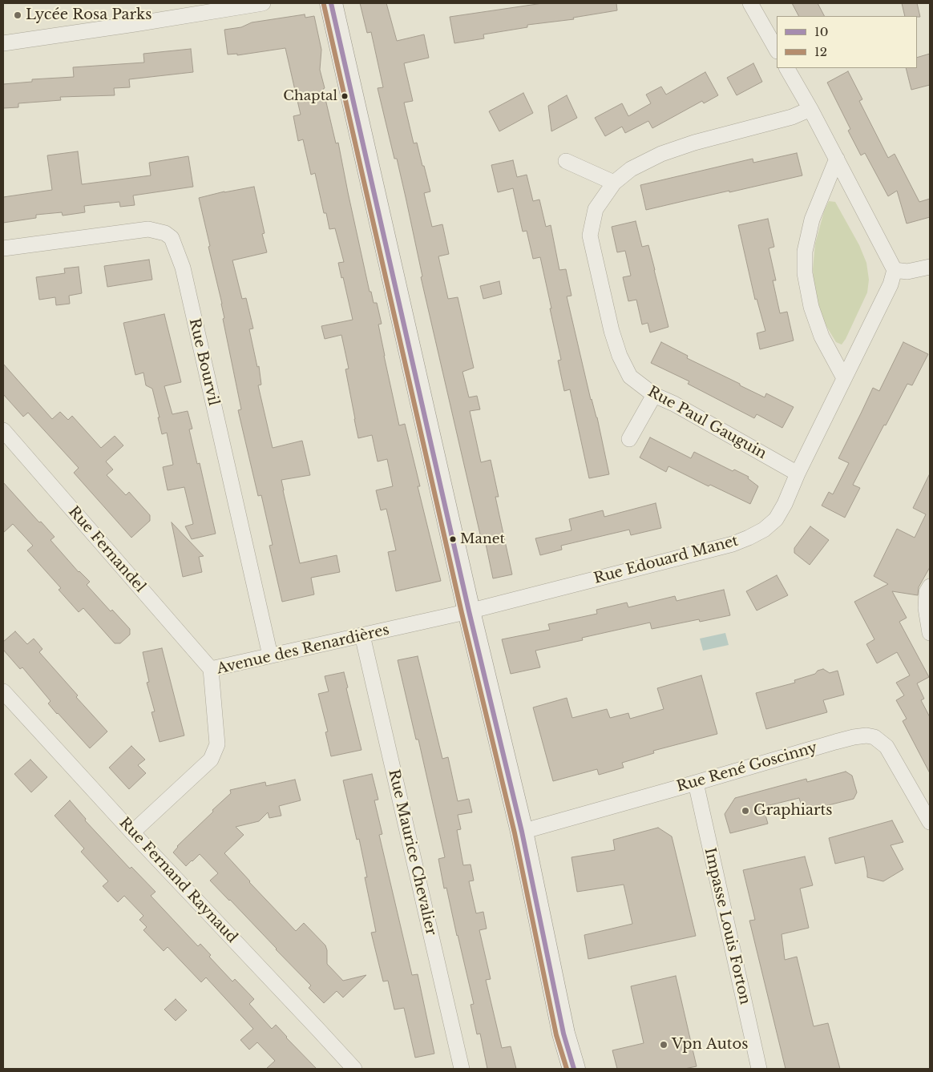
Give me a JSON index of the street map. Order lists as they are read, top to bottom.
{
  "streets": {
    "street": [
      "Rue Bourvil",
      "Rue Paul Gauguin",
      "Rue Fernandel",
      "Rue Edouard Manet",
      "Avenue des Renardières",
      "Rue René Goscinny",
      "Rue Maurice Chevalier",
      "Rue Fernand Raynaud",
      "Impasse Louis Forton"
    ]
  },
  "crossings": [
    ["Rue Bourvil", "Avenue des Renardières"],
    ["Rue Paul Gauguin", "Rue Edouard Manet"],
    ["Rue Fernandel", "Avenue des Renardières"],
    ["Rue Edouard Manet", "Avenue des Renardières"],
    ["Avenue des Renardières", "Rue Maurice Chevalier"],
    ["Avenue des Renardières", "Rue Fernand Raynaud"],
    ["Rue René Goscinny", "Impasse Louis Forton"]
  ],
  "places": [
    "Lycée Rosa Parks",
    "Chaptal",
    "Manet",
    "Graphiarts",
    "Vpn Autos"
  ],
  "lines": ["transit line 10", "transit line 12"],
  "legend": ["10", "12"]
}
